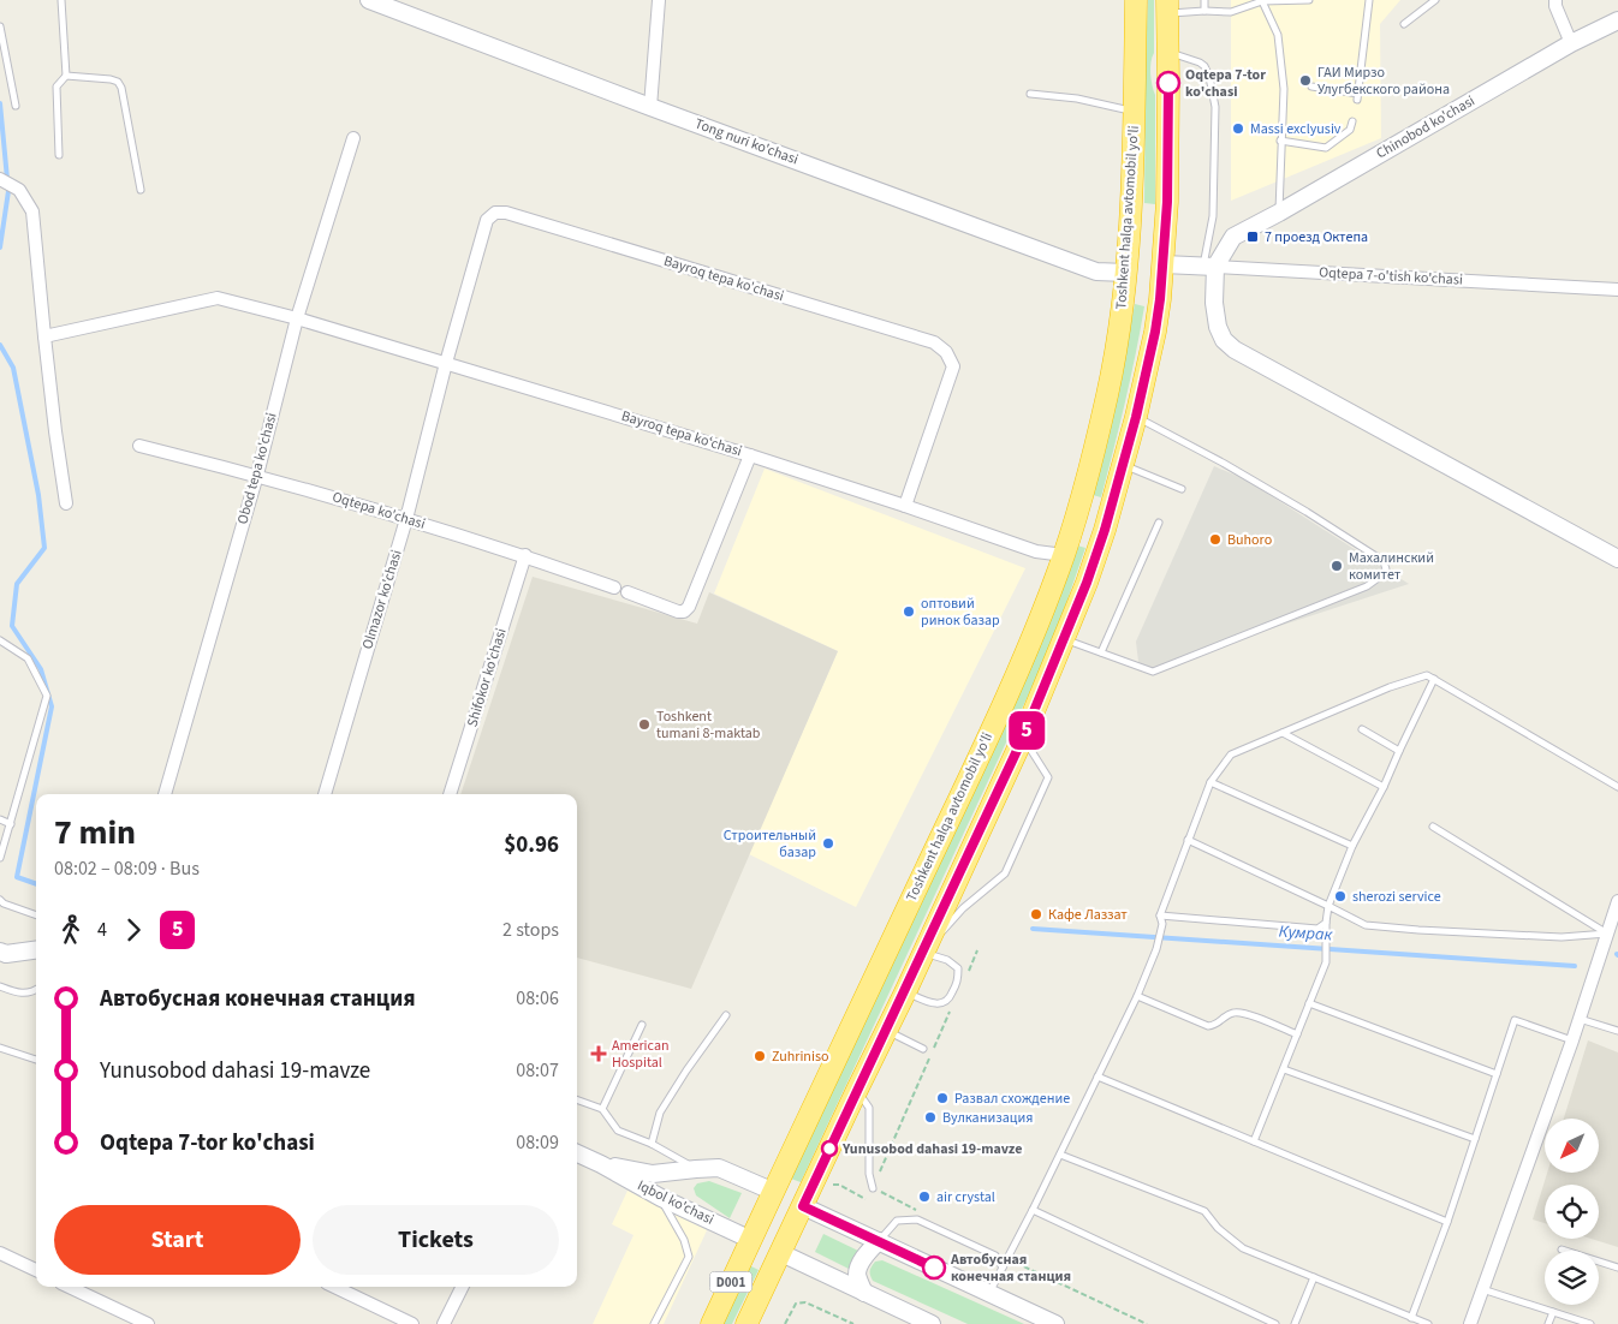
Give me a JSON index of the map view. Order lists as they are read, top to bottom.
{
  "streets": {
    "highway": ["Toshkent halqa avtomobil yo'li", "D001"],
    "street": [
      "Chinobod ko'chasi",
      "Tong nuri ko'chasi",
      "Oqtepa 7-o'tish ko'chasi",
      "Bayroq tepa ko'chasi",
      "Bayroq tepa koʻchasi",
      "Obod tepa ko'chasi",
      "Oqtepa ko'chasi",
      "Olmazor ko'chasi",
      "Shifokor ko'chasi",
      "Iqbol ko'chasi"
    ]
  },
  "crossings": [
    ["Chinobod ko'chasi", "Oqtepa 7-o'tish ko'chasi"],
    ["Tong nuri ko'chasi", "Toshkent halqa avtomobil yo'li"],
    ["Toshkent halqa avtomobil yo'li", "Bayroq tepa koʻchasi"],
    ["Toshkent halqa avtomobil yo'li", "Iqbol ko'chasi"],
    ["Oqtepa 7-o'tish ko'chasi", "D001"],
    ["Bayroq tepa ko'chasi", "Bayroq tepa koʻchasi"],
    ["Bayroq tepa ko'chasi", "Olmazor ko'chasi"],
    ["Bayroq tepa koʻchasi", "Obod tepa ko'chasi"],
    ["Bayroq tepa koʻchasi", "Olmazor ko'chasi"],
    ["Obod tepa ko'chasi", "Oqtepa ko'chasi"],
    ["Oqtepa ko'chasi", "Olmazor ko'chasi"],
    ["Oqtepa ko'chasi", "Shifokor ko'chasi"]
  ],
  "water": ["Кумрак"],
  "places": {
    "other": [
      "ГАИ Мирзо Улугбекского района",
      "Oqtepa 7-tor ko'chasi",
      "Massi exclyusiv",
      "Buhoro",
      "Махалинский комитет",
      "оптовий ринок базар",
      "Toshkent tumani 8-maktab",
      "Строительный базар",
      "sherozi service",
      "Кафе Лаззат",
      "Zuhriniso",
      "Развал схождение",
      "Вулканизация",
      "Yunusobod dahasi 19-mavze",
      "air crystal",
      "Автобусная конечная станция"
    ],
    "transit": ["7 проезд Октепа"],
    "health": ["American Hospital"]
  },
  "lines": ["bus line 5"],
  "north": "bottom left",
  "page": {
    "on_map": "5",
    "heading": ["7 min", "08:02 – 08:09 · Bus", "$0.96"],
    "legs": ["4", "5", "2 stops"],
    "list": [
      {
        "name": "Автобусная конечная станция",
        "value": "08:06"
      },
      {
        "name": "Yunusobod dahasi 19-mavze",
        "value": "08:07"
      },
      {
        "name": "Oqtepa 7-tor ko'chasi",
        "value": "08:09"
      }
    ],
    "buttons": ["Start", "Tickets"]
  }
}
